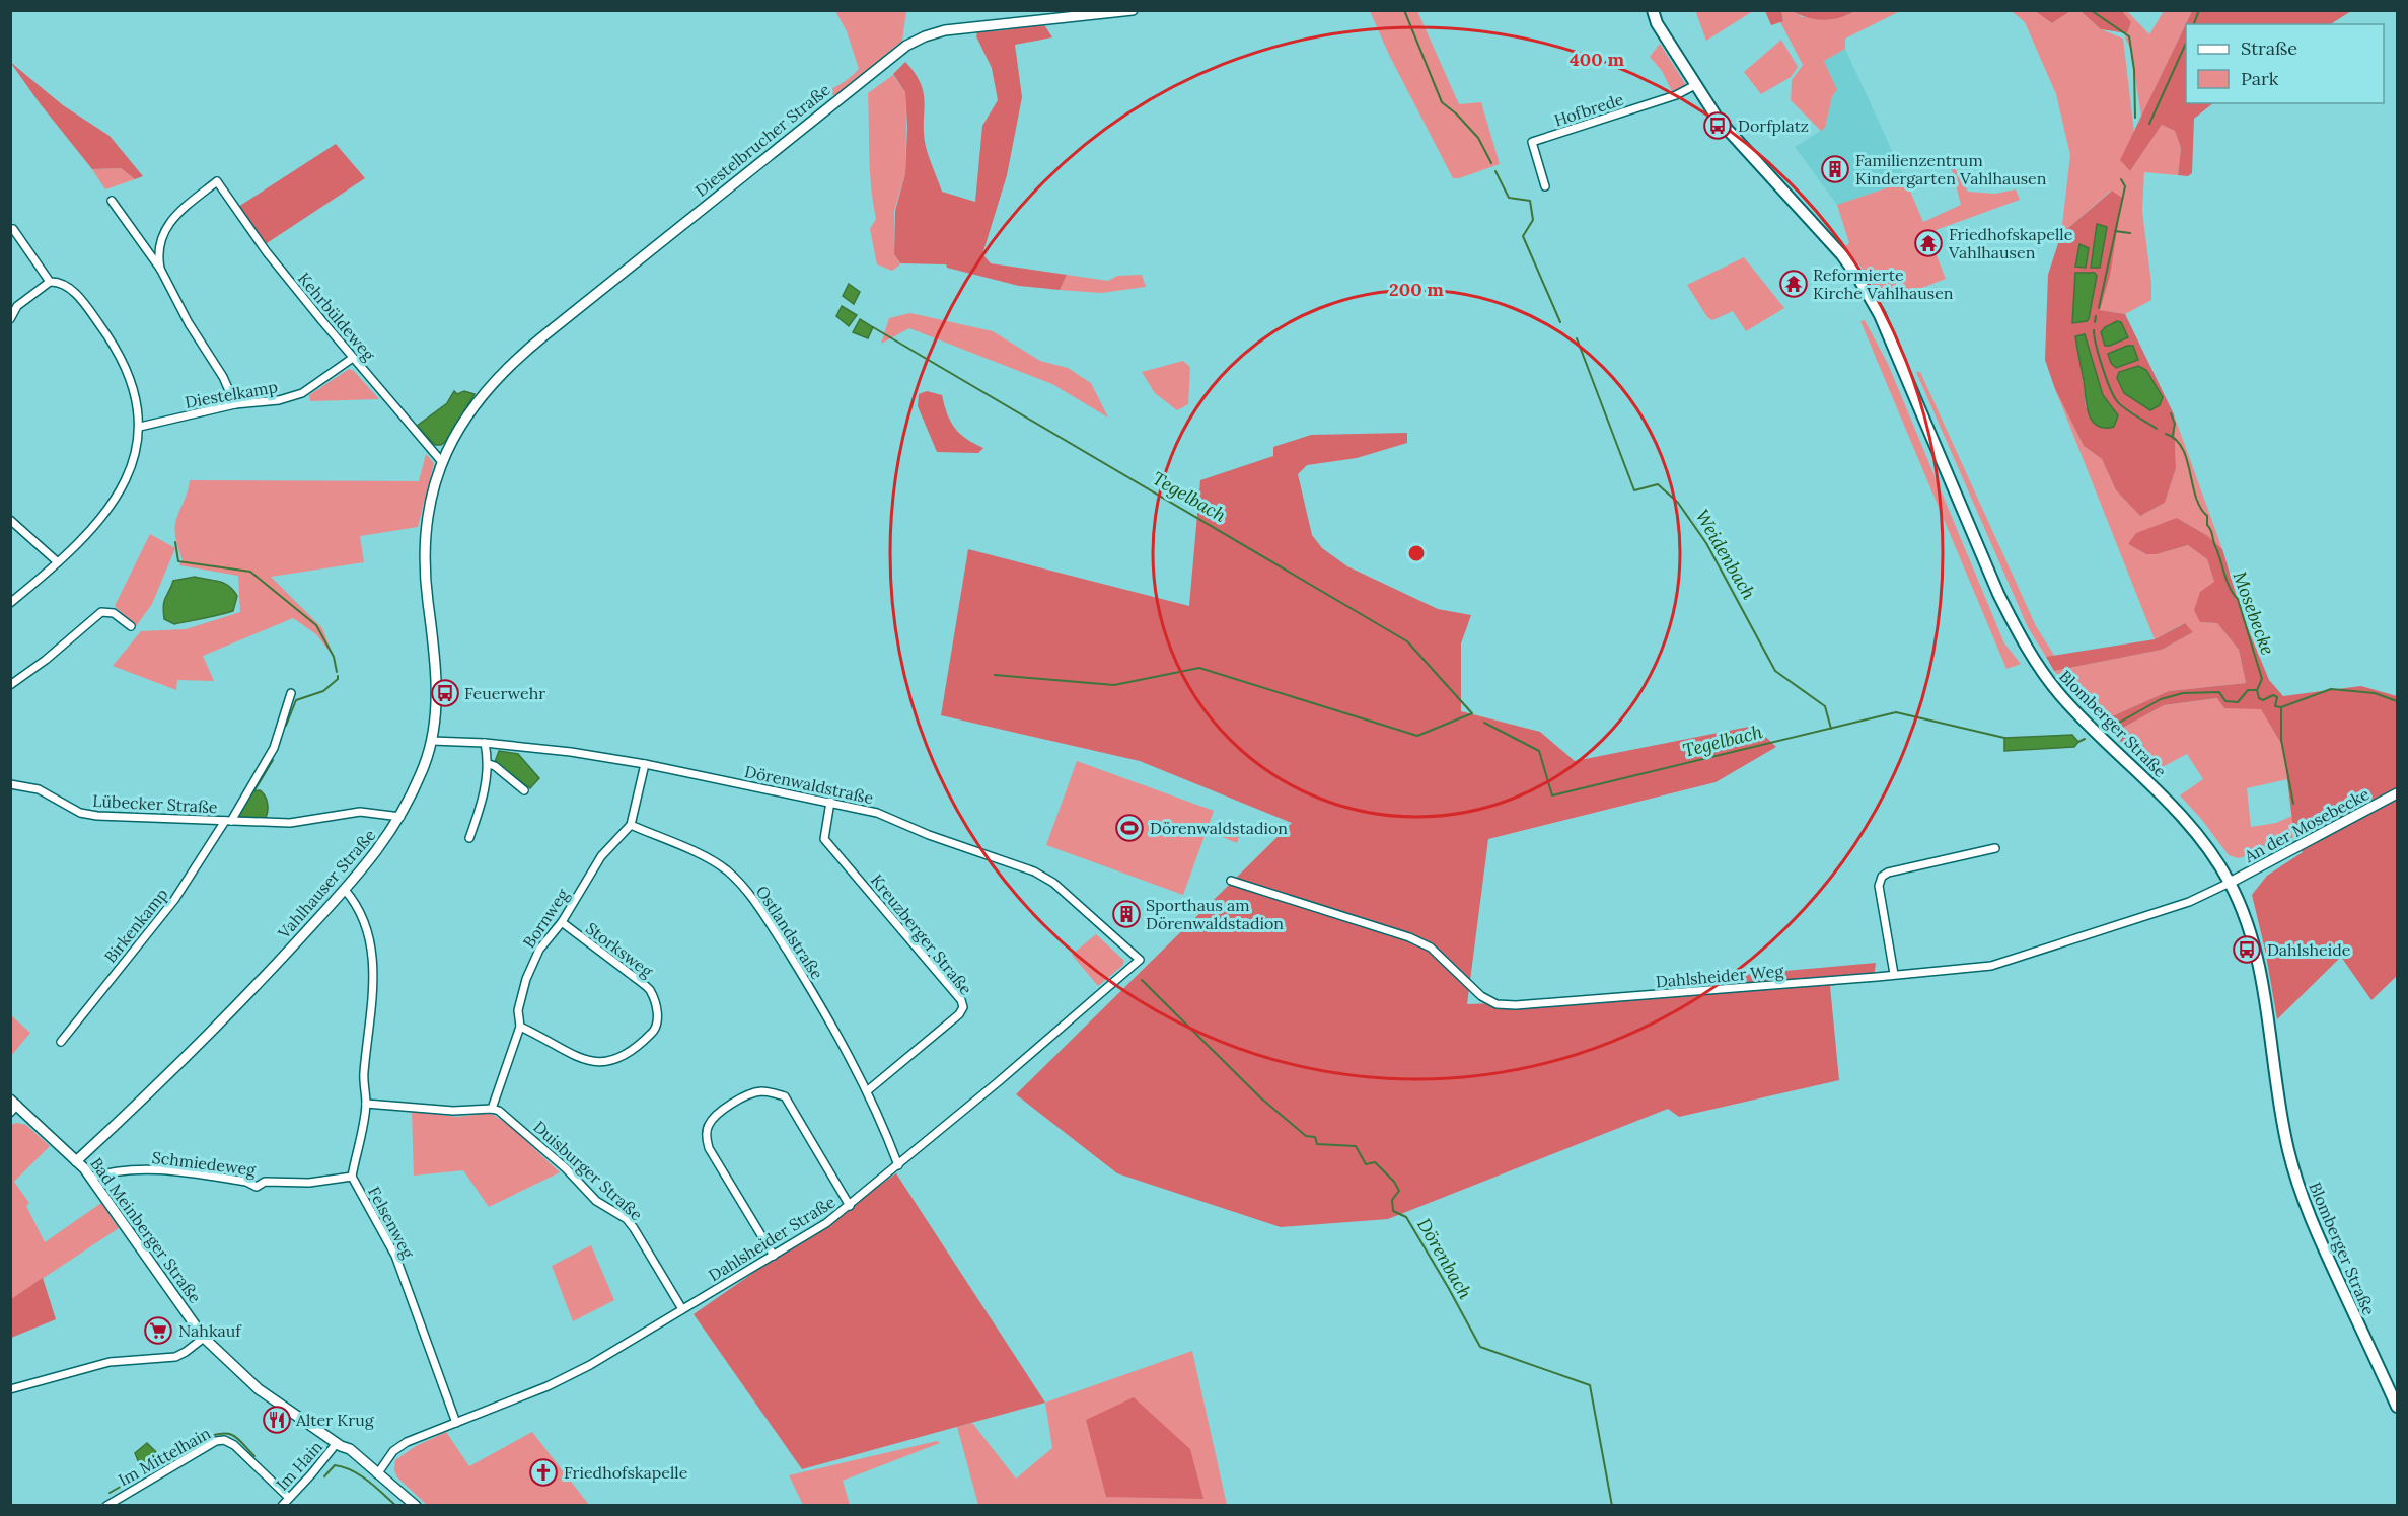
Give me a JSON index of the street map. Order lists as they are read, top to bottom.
{
  "streets": {
    "main road": ["Blomberger Straße"],
    "street": [
      "Hofbrede",
      "Diestelbrucher Straße",
      "Kehrbüldeweg",
      "Diestelkamp",
      "Dörenwaldstraße",
      "Lübecker Straße",
      "An der Mosebecke",
      "Vahlhauser Straße",
      "Bornweg",
      "Birkenkamp",
      "Ostlandstraße",
      "Kreuzberger Straße",
      "Storksweg",
      "Dahlsheider Weg",
      "Schmiedeweg",
      "Duisburger Straße",
      "Felsenweg",
      "Bad Meinberger Straße",
      "Dahlsheider Straße",
      "Im Mittelhain",
      "Im Hain"
    ]
  },
  "crossings": [
    ["Hofbrede", "Blomberger Straße"],
    ["Diestelbrucher Straße", "Vahlhauser Straße"],
    ["Kehrbüldeweg", "Diestelkamp"],
    ["Kehrbüldeweg", "Vahlhauser Straße"],
    ["Blomberger Straße", "An der Mosebecke"],
    ["Blomberger Straße", "Dahlsheider Weg"],
    ["Dörenwaldstraße", "Vahlhauser Straße"],
    ["Dörenwaldstraße", "Kreuzberger Straße"],
    ["Dörenwaldstraße", "Dahlsheider Straße"],
    ["Lübecker Straße", "Vahlhauser Straße"],
    ["Lübecker Straße", "Birkenkamp"],
    ["An der Mosebecke", "Dahlsheider Weg"],
    ["Vahlhauser Straße", "Felsenweg"],
    ["Vahlhauser Straße", "Bad Meinberger Straße"],
    ["Bornweg", "Ostlandstraße"],
    ["Bornweg", "Storksweg"],
    ["Bornweg", "Duisburger Straße"],
    ["Ostlandstraße", "Kreuzberger Straße"],
    ["Ostlandstraße", "Dahlsheider Straße"],
    ["Schmiedeweg", "Felsenweg"],
    ["Schmiedeweg", "Bad Meinberger Straße"],
    ["Duisburger Straße", "Dahlsheider Straße"],
    ["Felsenweg", "Dahlsheider Straße"],
    ["Bad Meinberger Straße", "Dahlsheider Straße"],
    ["Bad Meinberger Straße", "Im Hain"],
    ["Im Mittelhain", "Im Hain"]
  ],
  "water": [
    "Tegelbach",
    "Weidenbach",
    "Mosebecke",
    "Dörenbach"
  ],
  "places": {
    "bus stop": ["Dorfplatz", "Feuerwehr", "Dahlsheide"],
    "building": ["Familienzentrum Kindergarten Vahlhausen", "Sporthaus am Dörenwaldstadion"],
    "temple": ["Friedhofskapelle Vahlhausen", "Reformierte Kirche Vahlhausen"],
    "sports": ["Dörenwaldstadion"],
    "supermarket": ["Nahkauf"],
    "restaurant": ["Alter Krug"],
    "church": ["Friedhofskapelle"]
  },
  "legend": ["Straße", "Park"],
  "rings": ["400 m", "200 m"]
}
